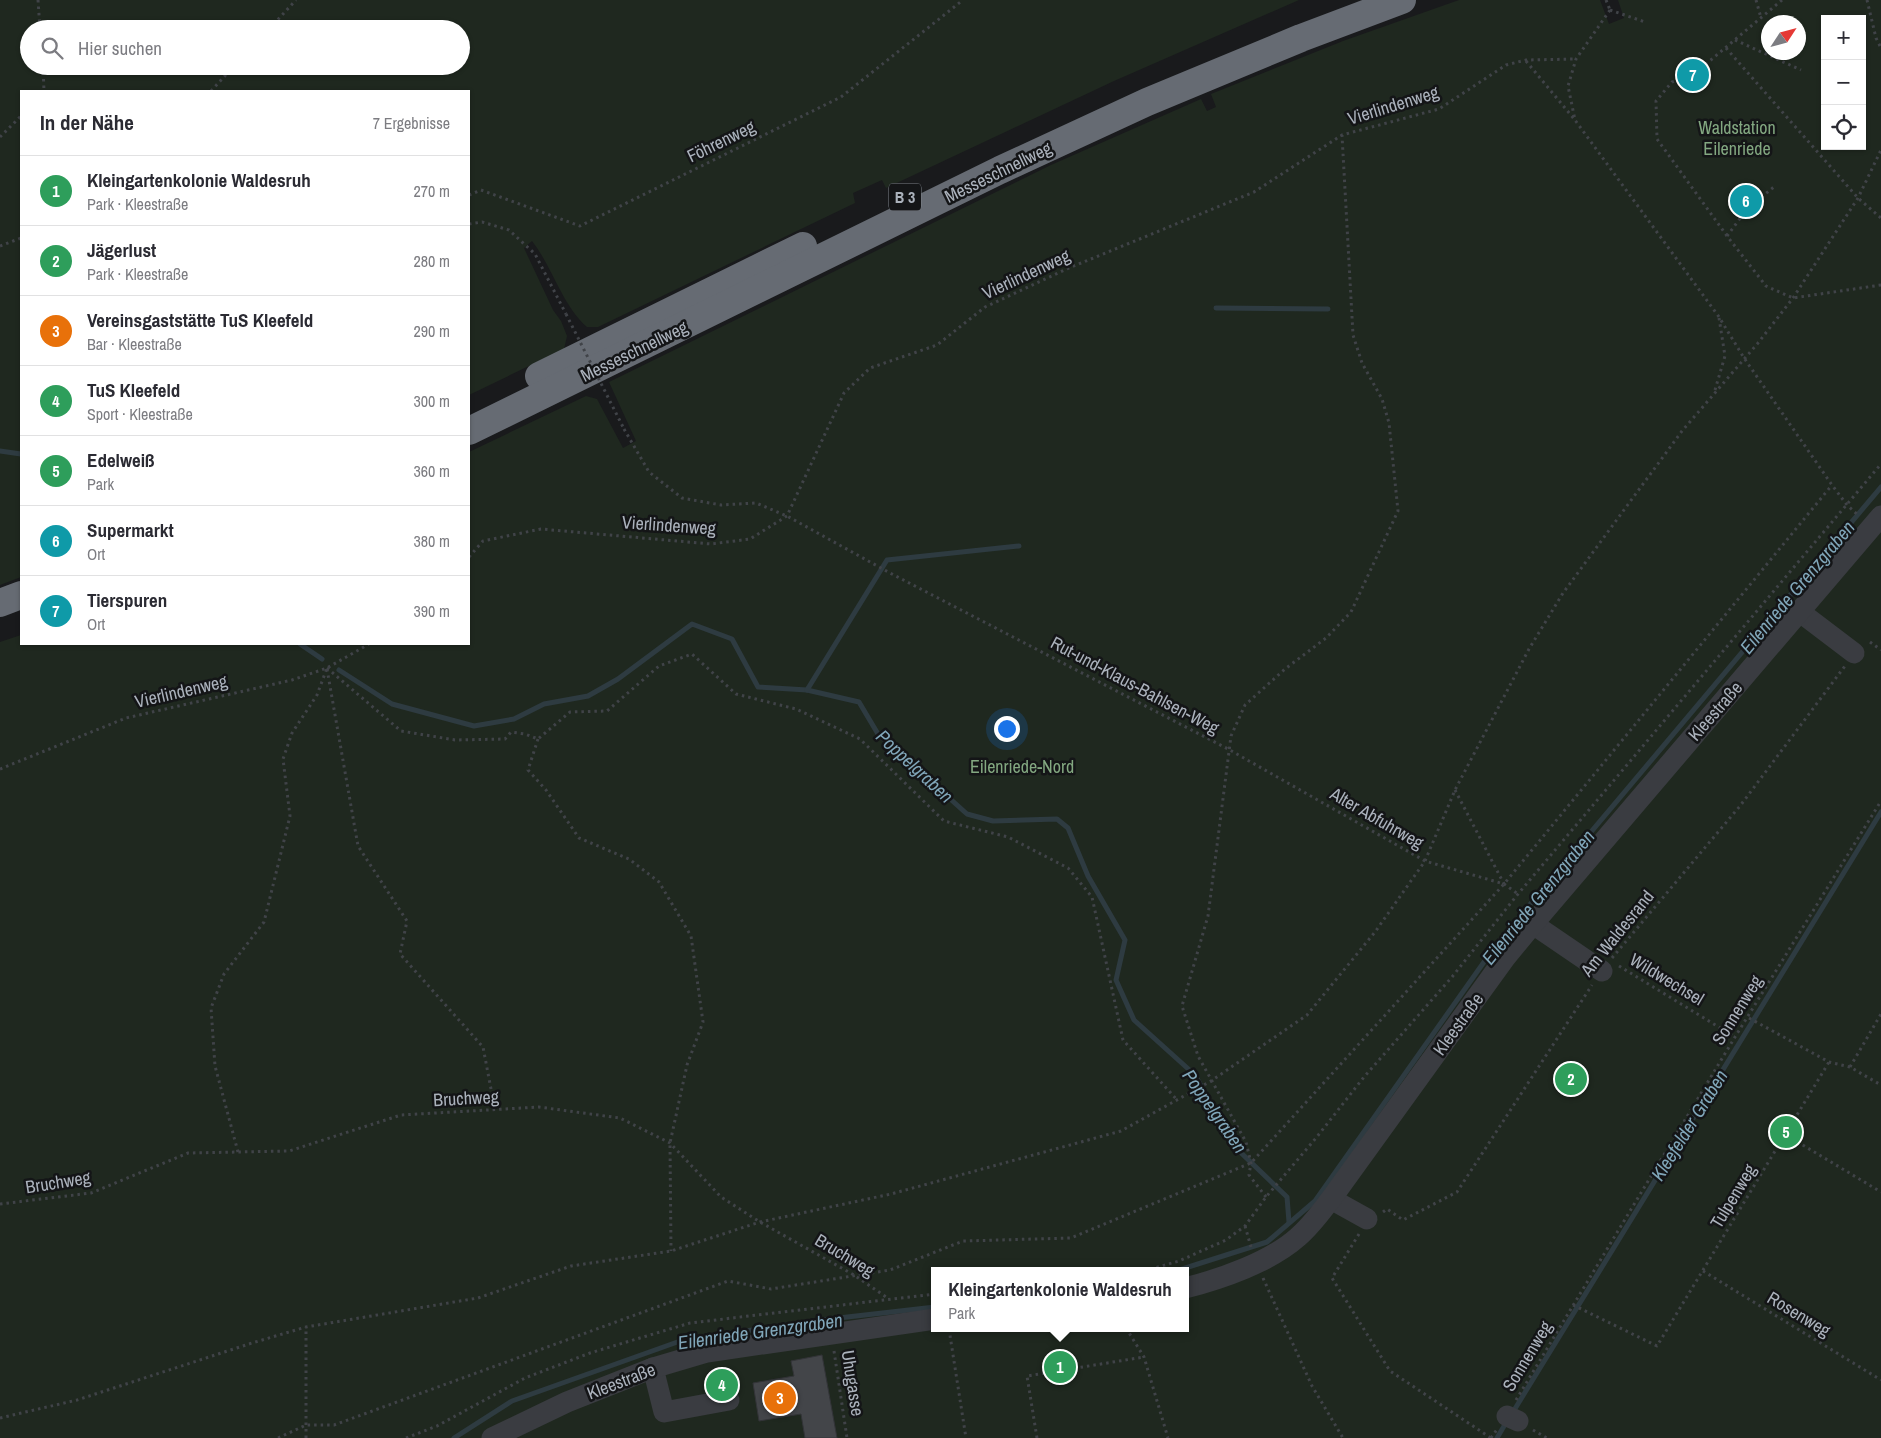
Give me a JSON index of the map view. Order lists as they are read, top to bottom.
{
  "streets": {
    "highway": ["Messeschnellweg", "B 3"],
    "street": ["Kleestraße"],
    "path": [
      "Vierlindenweg",
      "Föhrenweg",
      "Rut-und-Klaus-Bahlsen-Weg",
      "Alter Abfuhrweg",
      "Am Waldesrand",
      "Wildwechsel",
      "Sonnenweg",
      "Bruchweg",
      "Tulpenweg",
      "Rosenweg",
      "Uhugasse"
    ]
  },
  "crossings": [
    ["Vierlindenweg", "Rut-und-Klaus-Bahlsen-Weg"],
    ["Rut-und-Klaus-Bahlsen-Weg", "Alter Abfuhrweg"],
    ["Kleestraße", "Uhugasse"],
    ["Am Waldesrand", "Wildwechsel"],
    ["Wildwechsel", "Sonnenweg"],
    ["Sonnenweg", "Tulpenweg"],
    ["Tulpenweg", "Rosenweg"]
  ],
  "water": ["Eilenriede Grenzgraben", "Poppelgraben", "Kleefelder Graben"],
  "parks": ["Waldstation Eilenriede", "Eilenriede-Nord"],
  "north": "top right",
  "page": {
    "map_buttons": ["+", "−"],
    "search": "Hier suchen",
    "pins": [
      "7",
      "6",
      "2",
      "5",
      "1",
      "4",
      "3"
    ],
    "heading": ["In der Nähe", "7 Ergebnisse"],
    "list": [
      {
        "mark": "1",
        "name": "Kleingartenkolonie Waldesruh",
        "note": "Park · Kleestraße",
        "value": "270 m"
      },
      {
        "mark": "2",
        "name": "Jägerlust",
        "note": "Park · Kleestraße",
        "value": "280 m"
      },
      {
        "mark": "3",
        "name": "Vereinsgaststätte TuS Kleefeld",
        "note": "Bar · Kleestraße",
        "value": "290 m"
      },
      {
        "mark": "4",
        "name": "TuS Kleefeld",
        "note": "Sport · Kleestraße",
        "value": "300 m"
      },
      {
        "mark": "5",
        "name": "Edelweiß",
        "note": "Park",
        "value": "360 m"
      },
      {
        "mark": "6",
        "name": "Supermarkt",
        "note": "Ort",
        "value": "380 m"
      },
      {
        "mark": "7",
        "name": "Tierspuren",
        "note": "Ort",
        "value": "390 m"
      }
    ],
    "popup": ["Kleingartenkolonie Waldesruh", "Park"]
  }
}
